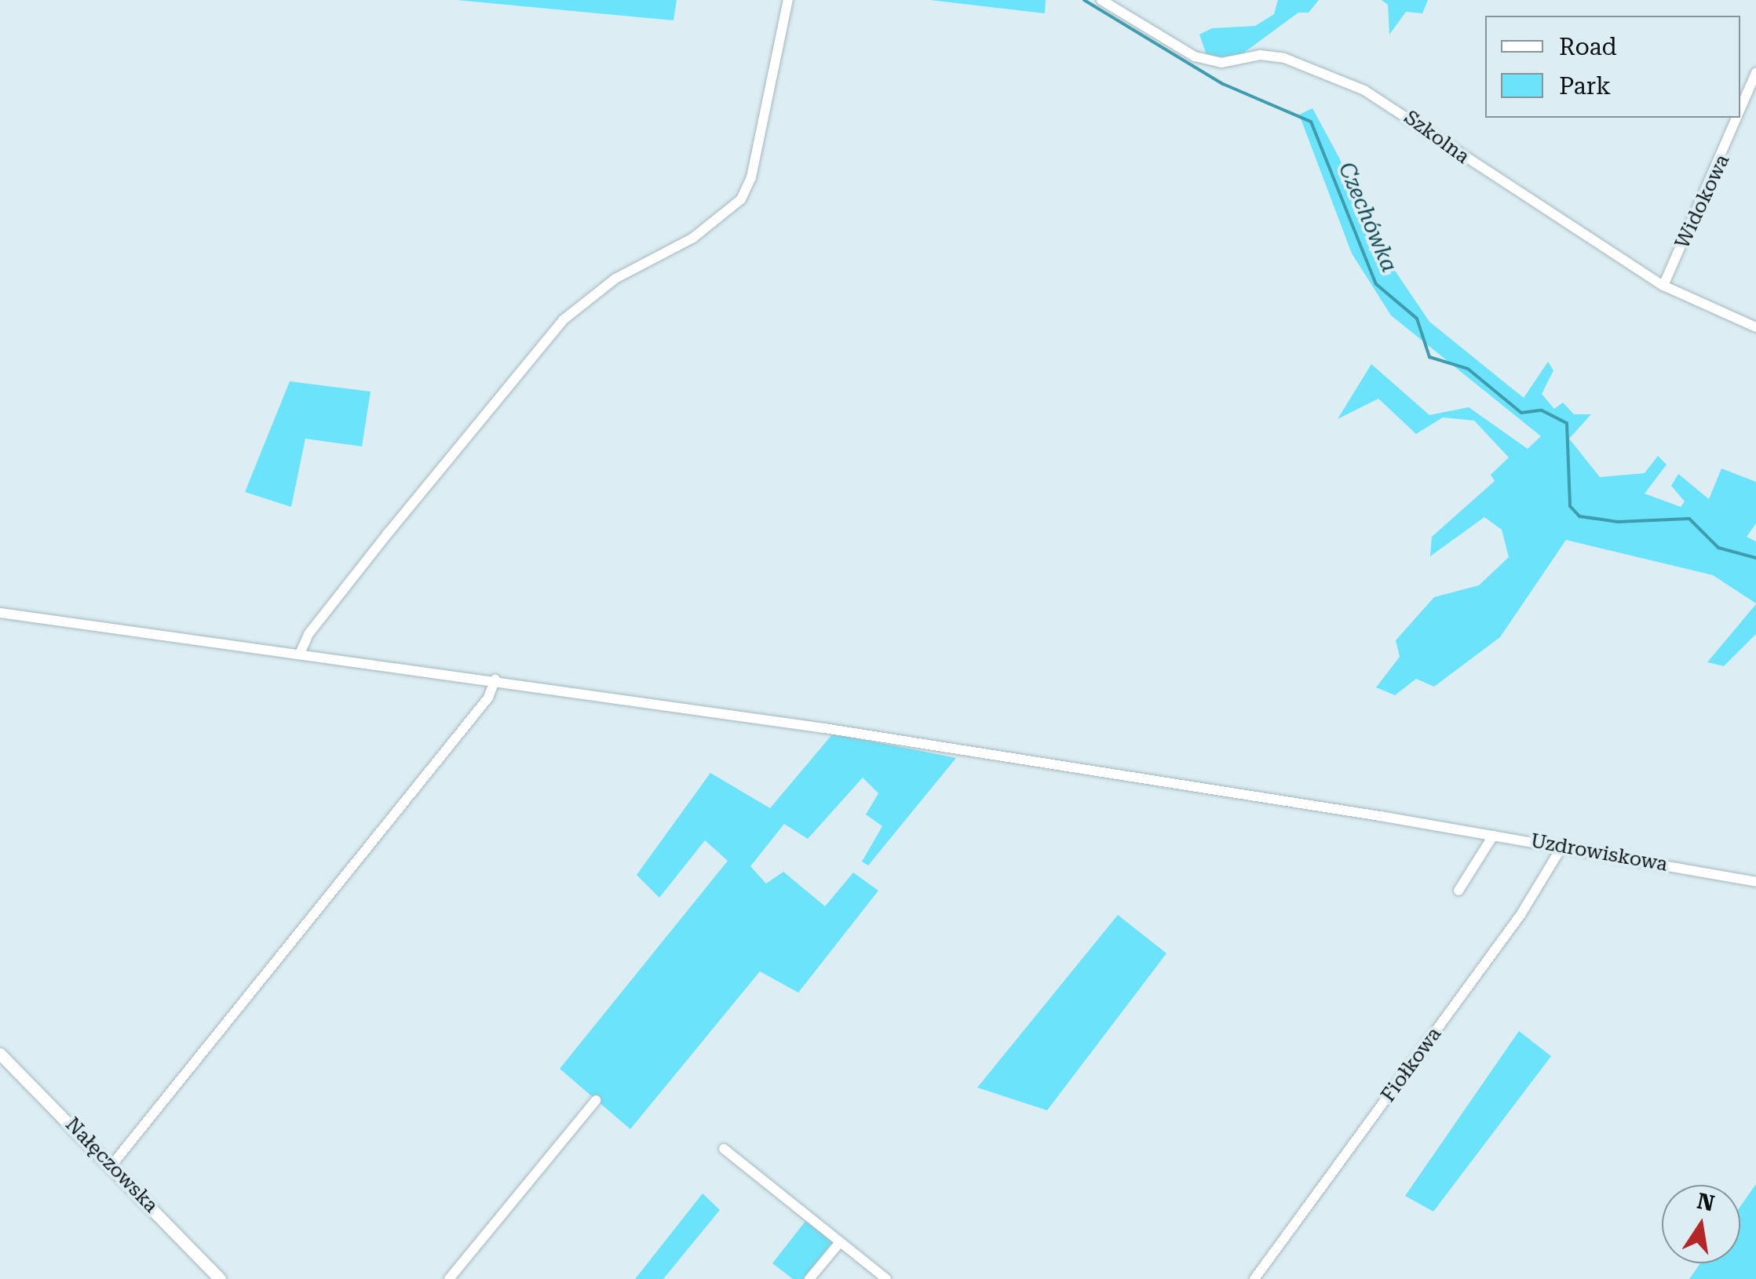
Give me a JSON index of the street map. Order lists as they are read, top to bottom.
{
  "streets": {
    "main road": ["Nałęczowska"],
    "street": [
      "Szkolna",
      "Widokowa",
      "Uzdrowiskowa",
      "Fiołkowa"
    ]
  },
  "crossings": [
    ["Szkolna", "Widokowa"],
    ["Uzdrowiskowa", "Fiołkowa"]
  ],
  "water": ["Czechówka"],
  "legend": ["Road", "Park"],
  "north": "top"
}
